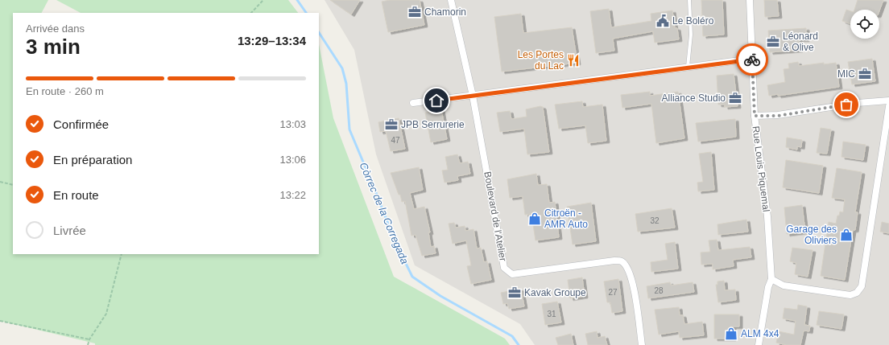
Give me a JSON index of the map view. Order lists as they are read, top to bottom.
{
  "streets": {
    "street": ["Rue Louis Piquemal", "Boulevard de l'Atelier"]
  },
  "water": ["Còrrec de la Corregada"],
  "places": {
    "office": [
      "Chamorin",
      "Léonard & Olive",
      "MIC",
      "Alliance Studio",
      "JPB Serrurerie",
      "Kavak Groupe"
    ],
    "public building": ["Le Boléro"],
    "restaurant": ["Les Portes du Lac"],
    "shop": ["Citroën - AMR Auto", "Garage des Oliviers", "ALM 4x4"]
  },
  "house_numbers": [
    "47",
    "32",
    "28",
    "27",
    "31"
  ],
  "page": {
    "heading": ["3 min", "Arrivée dans", "13:29–13:34"],
    "bar": "En route · 260 m",
    "list": [
      ["Confirmée", "13:03"],
      ["En préparation", "13:06"],
      ["En route", "13:22"],
      "Livrée"
    ]
  }
}
